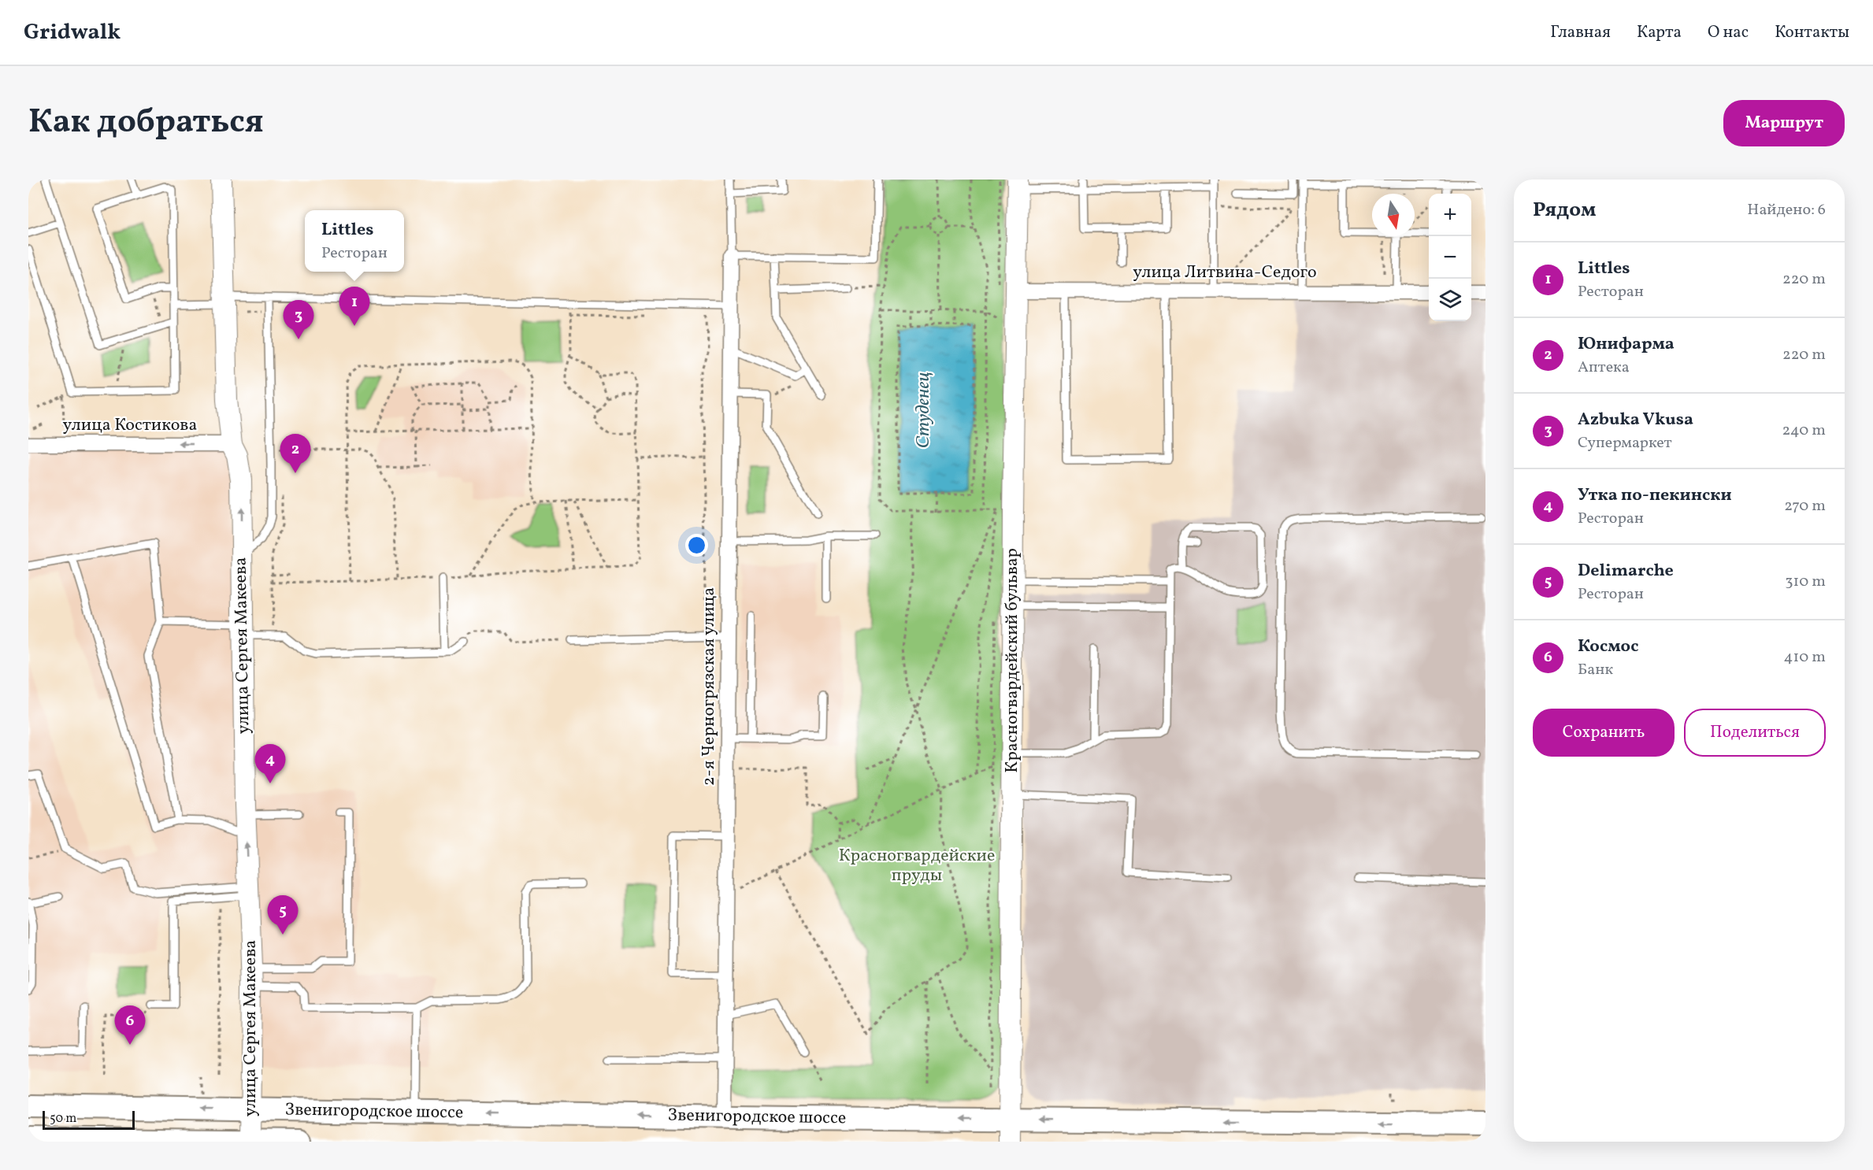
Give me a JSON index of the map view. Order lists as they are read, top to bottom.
{
  "streets": {
    "main road": ["Звенигородское шоссе"],
    "street": [
      "улица Литвина-Седого",
      "улица Костикова",
      "улица Сергея Макеева",
      "Красногвардейский бульвар",
      "2-я Черногрязская улица"
    ]
  },
  "crossings": [
    ["улица Литвина-Седого", "Красногвардейский бульвар"],
    ["улица Костикова", "улица Сергея Макеева"],
    ["улица Сергея Макеева", "Звенигородское шоссе"],
    ["Красногвардейский бульвар", "Звенигородское шоссе"],
    ["2-я Черногрязская улица", "Звенигородское шоссе"]
  ],
  "one_way": ["улица Костикова", "Звенигородское шоссе"],
  "water": ["Студенец"],
  "parks": ["Красногвардейские пруды"],
  "scale_bar": "50 m",
  "north": "bottom",
  "page": {
    "header": "Gridwalk",
    "nav": [
      "Главная",
      "Карта",
      "О нас",
      "Контакты"
    ],
    "title": "Как добраться",
    "buttons": [
      "Маршрут",
      ["Сохранить", "Поделиться"]
    ],
    "heading": ["Рядом", "Найдено: 6"],
    "map_buttons": ["+", "−"],
    "popup": ["Littles", "Ресторан"],
    "list": [
      {
        "mark": "1",
        "name": "Littles",
        "note": "Ресторан",
        "value": "220 m"
      },
      {
        "mark": "2",
        "name": "Юнифарма",
        "note": "Аптека",
        "value": "220 m"
      },
      {
        "mark": "3",
        "name": "Azbuka Vkusa",
        "note": "Супермаркет",
        "value": "240 m"
      },
      {
        "mark": "4",
        "name": "Утка по-пекински",
        "note": "Ресторан",
        "value": "270 m"
      },
      {
        "mark": "5",
        "name": "Delimarche",
        "note": "Ресторан",
        "value": "310 m"
      },
      {
        "mark": "6",
        "name": "Космос",
        "note": "Банк",
        "value": "410 m"
      }
    ],
    "pins": [
      "1",
      "3",
      "2",
      "4",
      "5",
      "6"
    ],
    "scale": "50 m"
  }
}
